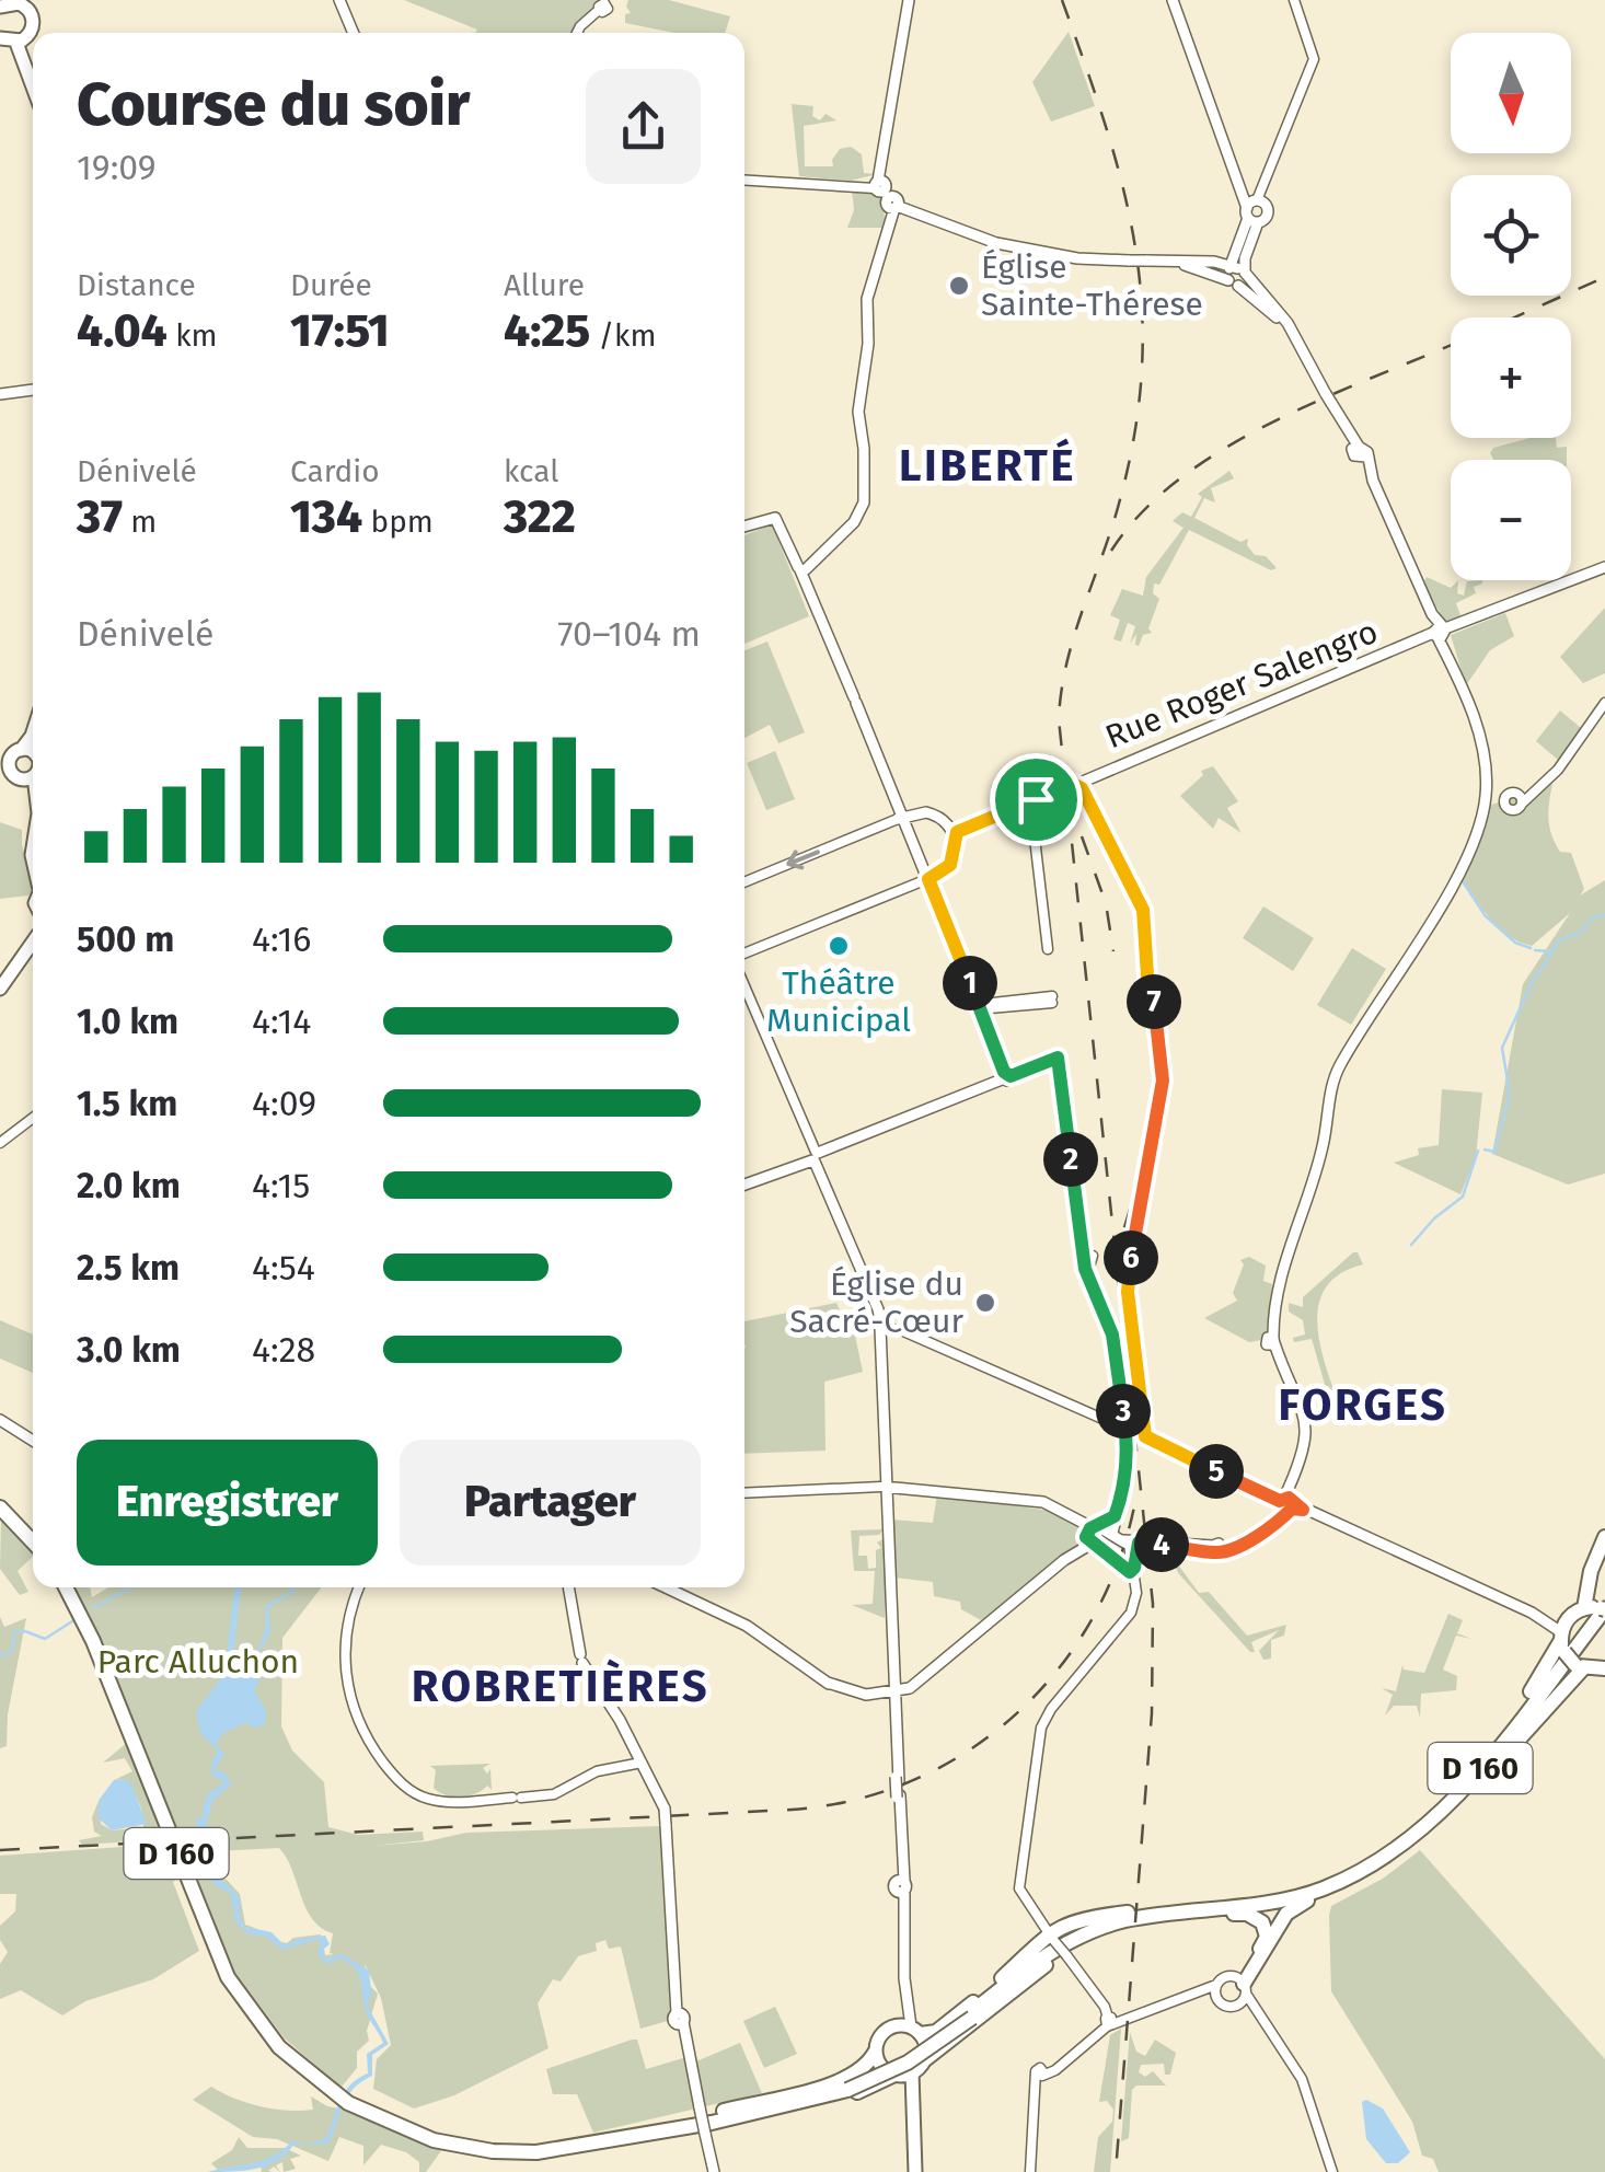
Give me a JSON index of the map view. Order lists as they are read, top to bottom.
{
  "streets": {
    "highway": ["D 160"],
    "main road": ["Rue Roger Salengro"]
  },
  "districts": ["LIBERTÉ", "FORGES", "ROBRETIÈRES"],
  "parks": ["Parc Alluchon"],
  "places": ["Église Sainte-Thérese", "Théâtre Municipal", "Église du Sacré-Cœur"],
  "north": "bottom",
  "page": {
    "map_buttons": ["+", "−"],
    "heading": ["Course du soir", "19:09"],
    "stats": [
      ["Distance", "4.04 km"],
      ["Durée", "17:51"],
      ["Allure", "4:25 /km"],
      ["Dénivelé", "37 m"],
      ["Cardio", "134 bpm"],
      ["kcal", "322"]
    ],
    "chart": ["Dénivelé", "70–104 m"],
    "list": [
      {
        "name": "500 m",
        "note": "4:16"
      },
      {
        "name": "1.0 km",
        "note": "4:14"
      },
      {
        "name": "1.5 km",
        "note": "4:09"
      },
      {
        "name": "2.0 km",
        "note": "4:15"
      },
      {
        "name": "2.5 km",
        "note": "4:54"
      },
      {
        "name": "3.0 km",
        "note": "4:28"
      }
    ],
    "pins": [
      "1",
      "7",
      "2",
      "6",
      "3",
      "5",
      "4"
    ],
    "buttons": ["Enregistrer", "Partager"]
  }
}
